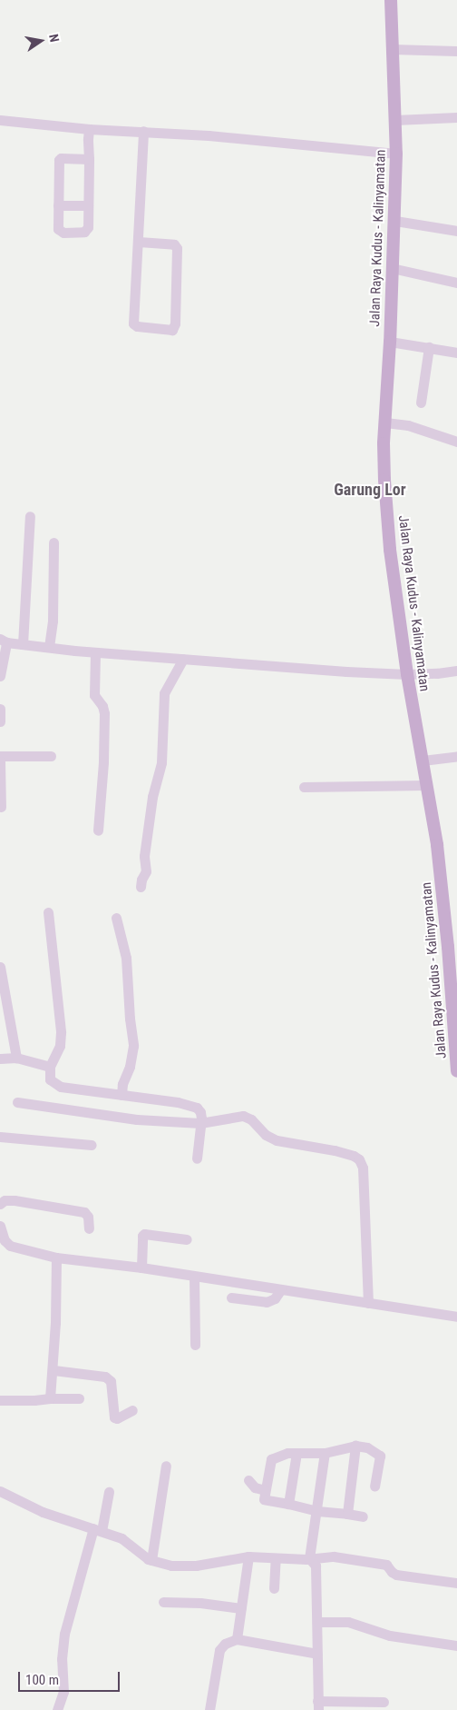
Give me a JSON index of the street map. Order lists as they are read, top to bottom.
{
  "streets": {
    "main road": ["Jalan Raya Kudus - Kalinyamatan"]
  },
  "districts": ["Garung Lor"],
  "scale_bar": "100 m",
  "north": "right"
}
